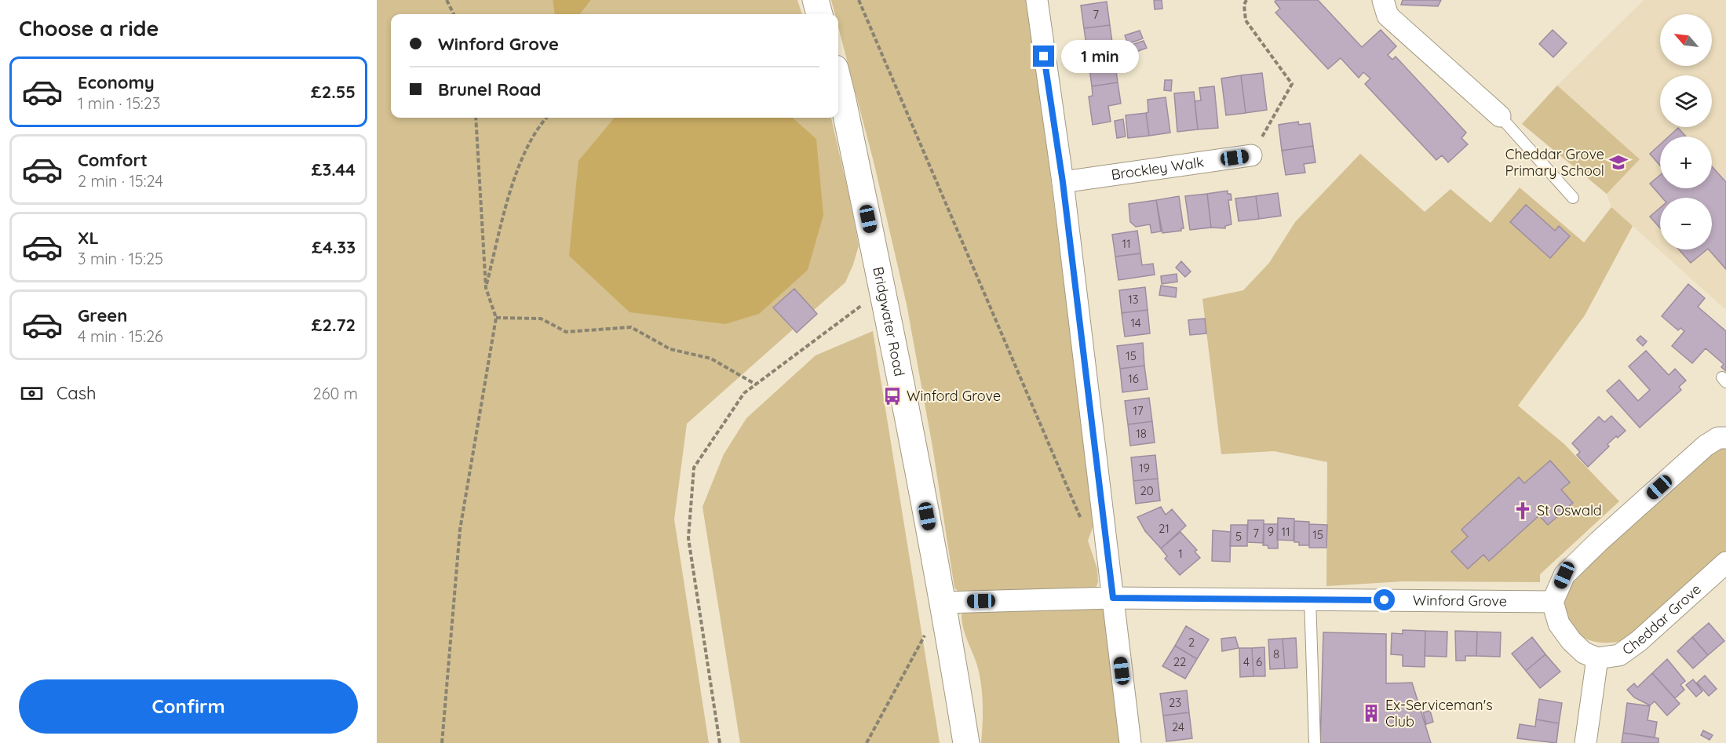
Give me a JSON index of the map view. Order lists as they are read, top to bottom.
{
  "streets": {
    "highway": ["Bridgwater Road"],
    "street": ["Brockley Walk", "Winford Grove", "Cheddar Grove"]
  },
  "crossings": [
    ["Bridgwater Road", "Winford Grove"]
  ],
  "places": {
    "school or university": ["Cheddar Grove Primary School"],
    "bus stop": ["Winford Grove"],
    "church": ["St Oswald"],
    "building": ["Ex-Serviceman's Club"]
  },
  "house_numbers": [
    "7",
    "11",
    "13",
    "14",
    "15",
    "16",
    "17",
    "18",
    "19",
    "20",
    "21",
    "9",
    "11",
    "7",
    "15",
    "5",
    "1",
    "2",
    "8",
    "22",
    "4",
    "6",
    "23",
    "24"
  ],
  "north": "top left",
  "page": {
    "heading": "Choose a ride",
    "map_buttons": ["+", "−"],
    "banner": ["Winford Grove", "Brunel Road"],
    "bubble": "1 min",
    "list": [
      {
        "name": "Economy",
        "note": "1 min · 15:23",
        "value": "£2.55"
      },
      {
        "name": "Comfort",
        "note": "2 min · 15:24",
        "value": "£3.44"
      },
      {
        "name": "XL",
        "note": "3 min · 15:25",
        "value": "£4.33"
      },
      {
        "name": "Green",
        "note": "4 min · 15:26",
        "value": "£2.72"
      }
    ],
    "pay": ["Cash", "260 m"],
    "buttons": "Confirm"
  }
}
